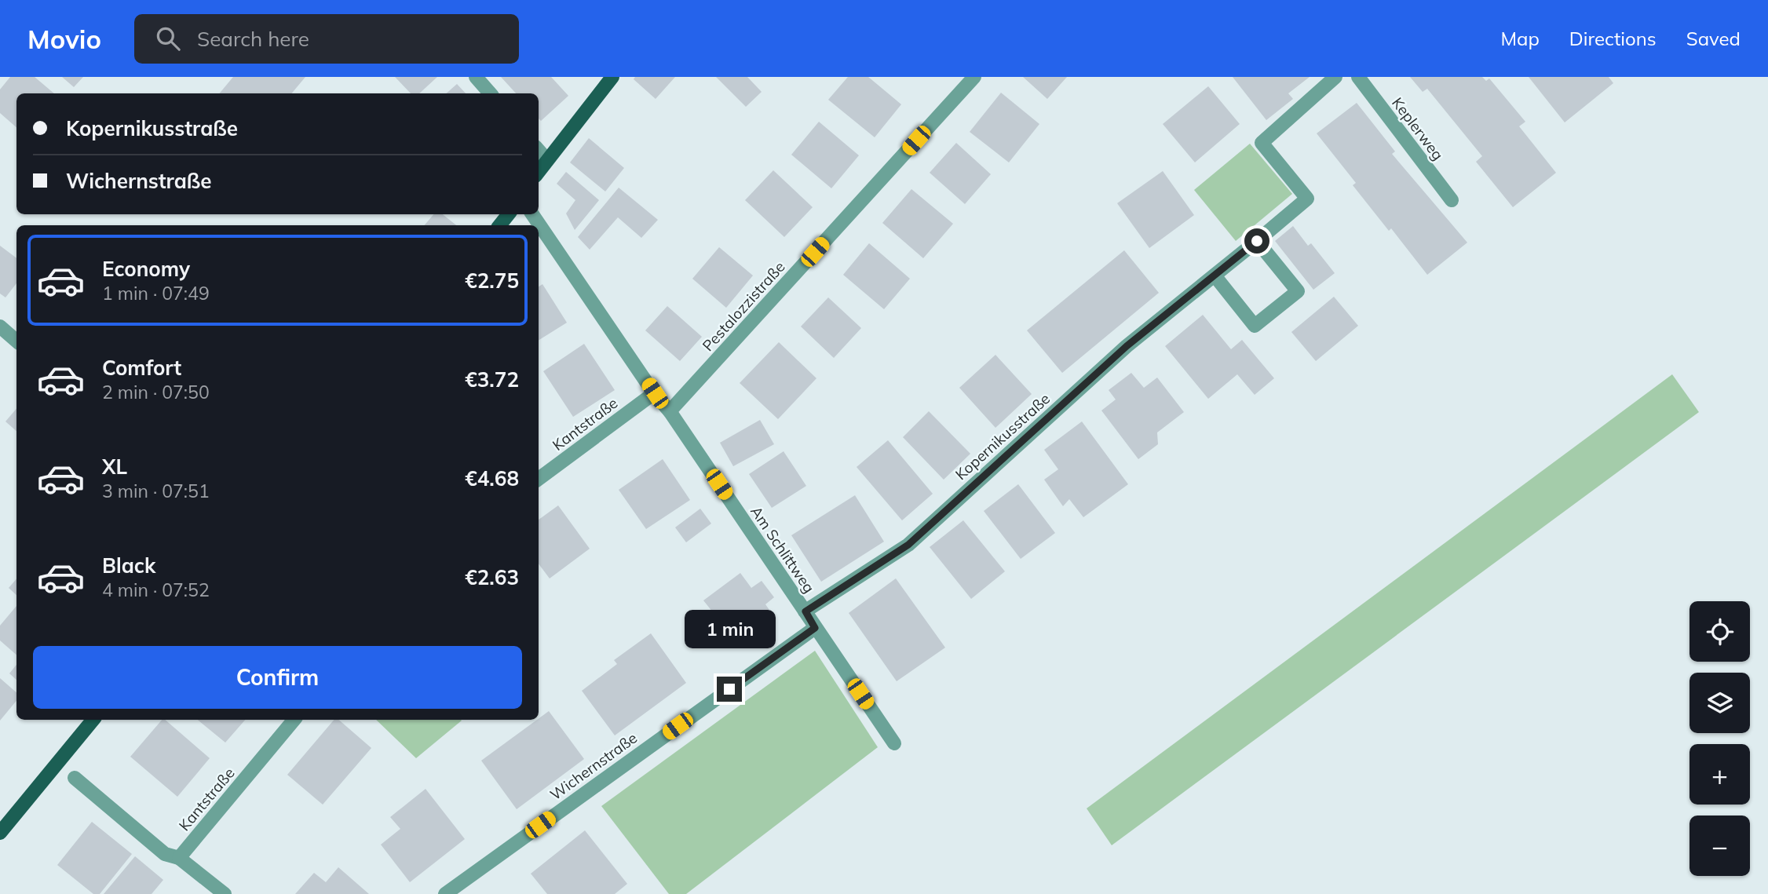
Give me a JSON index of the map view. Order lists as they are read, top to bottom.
{
  "streets": {
    "street": [
      "Keplerweg",
      "Pestalozzistraße",
      "Kantstraße",
      "Kopernikusstraße",
      "Am Schlittweg",
      "Wichernstraße"
    ]
  },
  "crossings": [
    ["Pestalozzistraße", "Am Schlittweg"],
    ["Kantstraße", "Am Schlittweg"],
    ["Kopernikusstraße", "Am Schlittweg"],
    ["Am Schlittweg", "Wichernstraße"]
  ],
  "page": {
    "header": "Movio",
    "search": "Search here",
    "nav": ["Map", "Directions", "Saved"],
    "banner": ["Kopernikusstraße", "Wichernstraße"],
    "list": [
      {
        "name": "Economy",
        "note": "1 min · 07:49",
        "value": "€2.75"
      },
      {
        "name": "Comfort",
        "note": "2 min · 07:50",
        "value": "€3.72"
      },
      {
        "name": "XL",
        "note": "3 min · 07:51",
        "value": "€4.68"
      },
      {
        "name": "Black",
        "note": "4 min · 07:52",
        "value": "€2.63"
      }
    ],
    "map_buttons": ["+", "−"],
    "bubble": "1 min",
    "buttons": "Confirm"
  }
}
